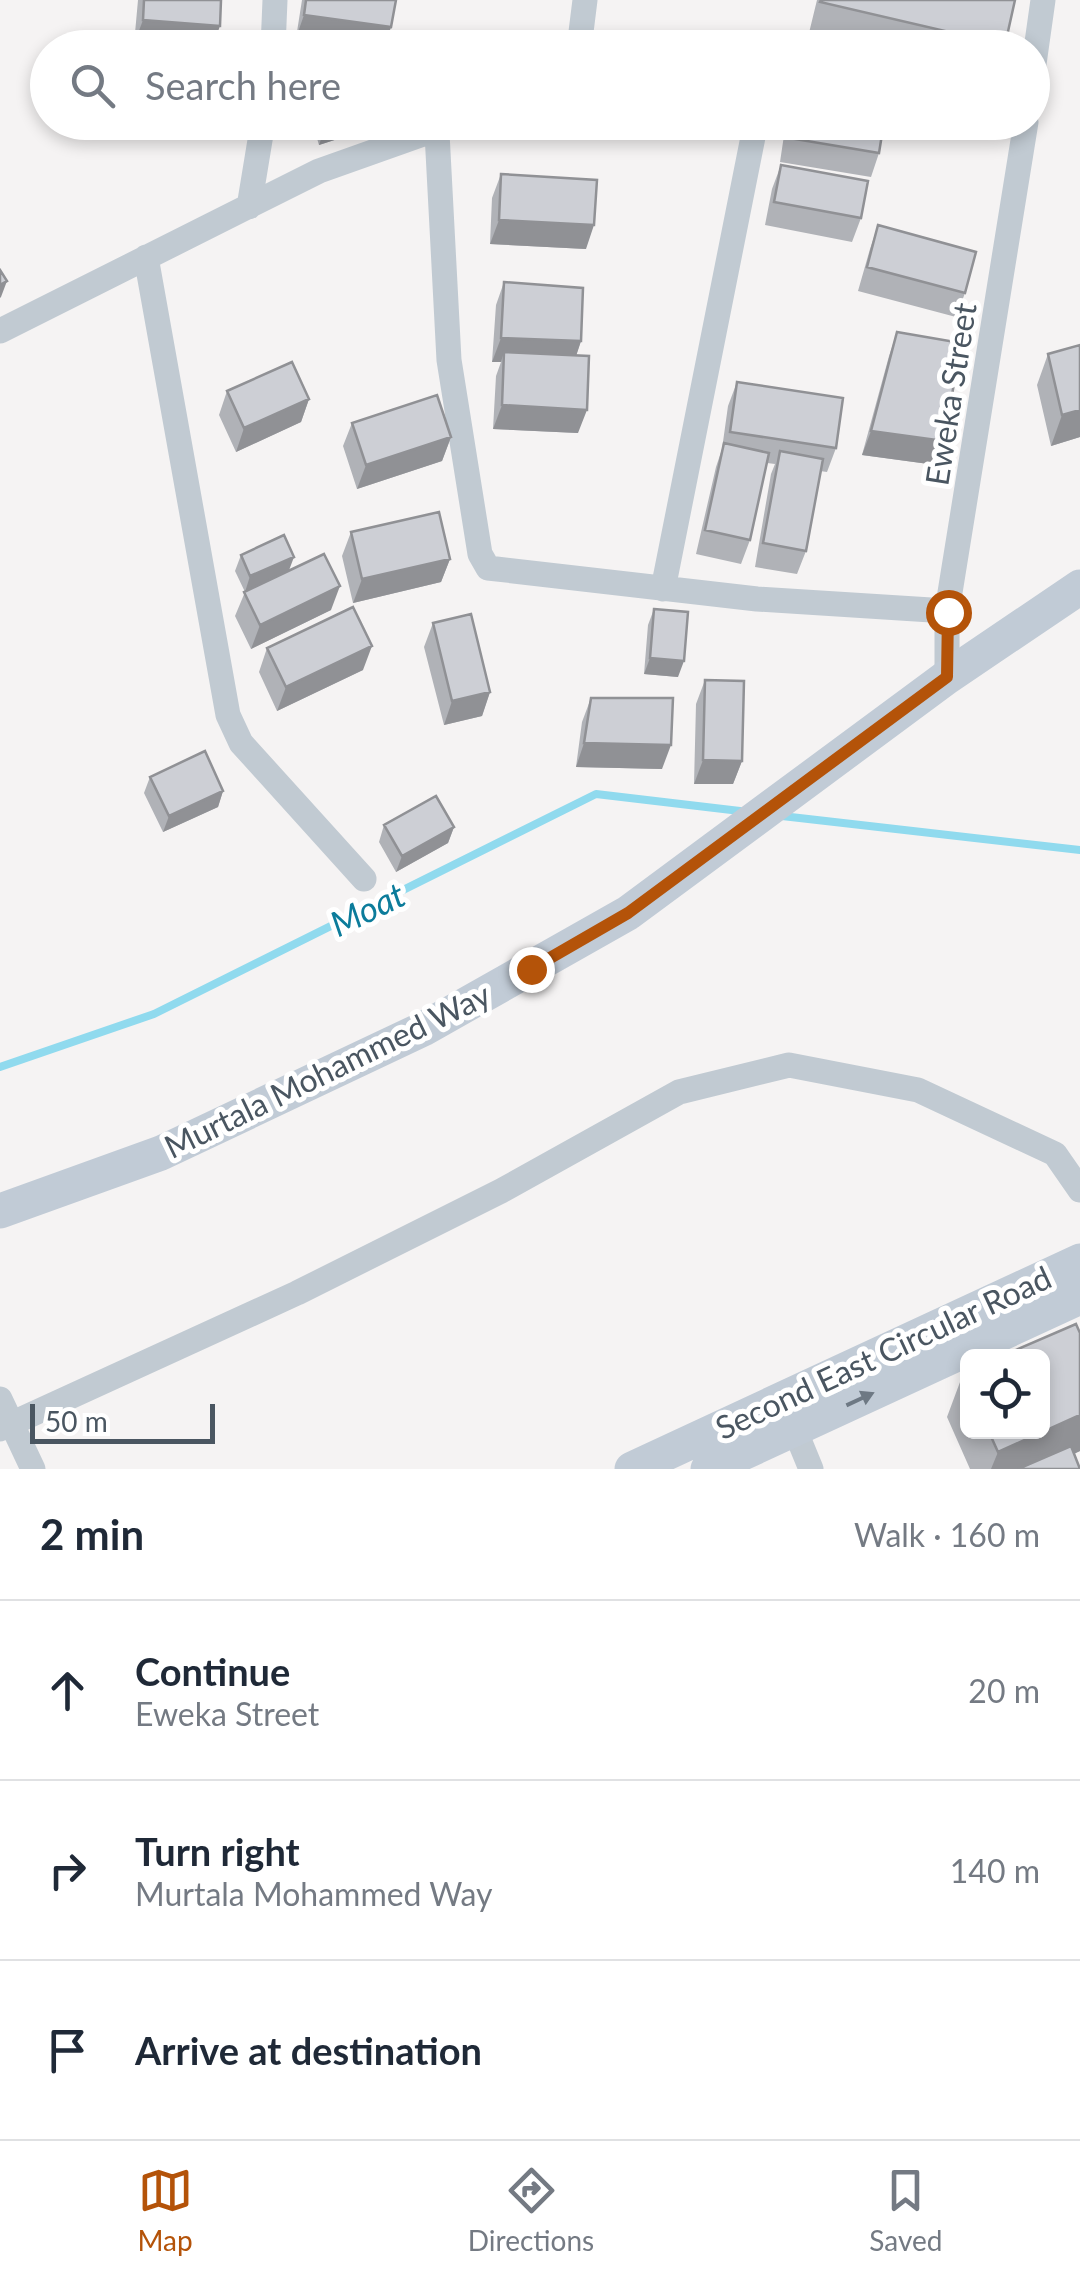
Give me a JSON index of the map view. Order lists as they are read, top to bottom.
{
  "streets": {
    "street": ["Eweka Street", "Murtala Mohammed Way", "Second East Circular Road"]
  },
  "crossings": [
    ["Eweka Street", "Murtala Mohammed Way"]
  ],
  "water": ["Moat"],
  "scale_bar": "50 m",
  "page": {
    "search": "Search here",
    "scale": "50 m",
    "heading": ["2 min", "Walk · 160 m"],
    "list": [
      ["Continue", "Eweka Street", "20 m"],
      ["Turn right", "Murtala Mohammed Way", "140 m"],
      "Arrive at destination"
    ],
    "nav": ["Map", "Directions", "Saved"]
  }
}
